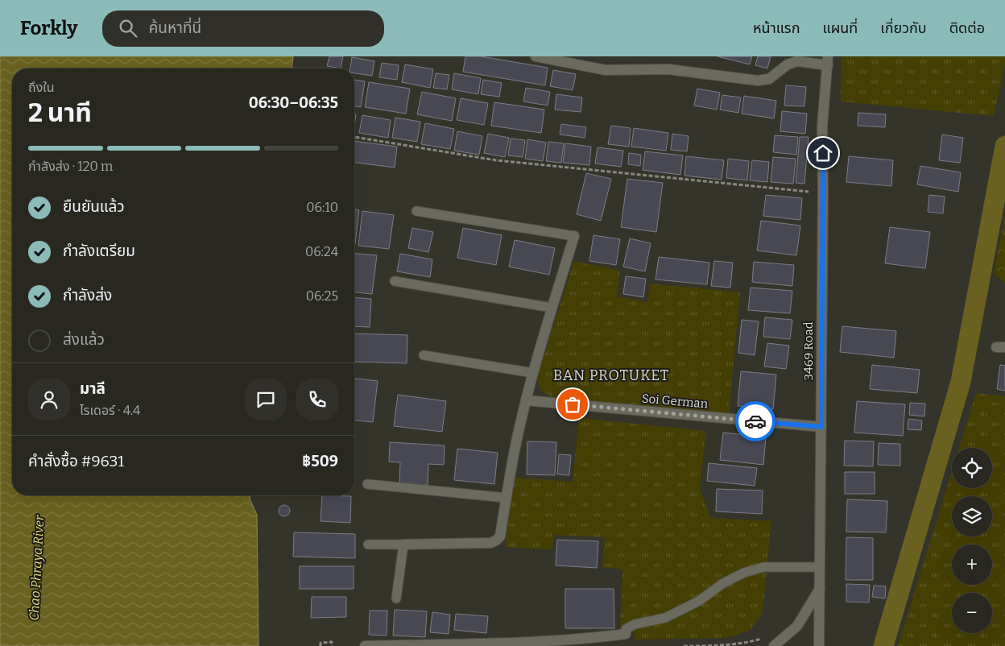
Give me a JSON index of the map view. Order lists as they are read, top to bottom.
{
  "streets": {
    "street": ["3469 Road", "Soi German"]
  },
  "crossings": [
    ["3469 Road", "Soi German"]
  ],
  "districts": ["BAN PROTUKET"],
  "water": ["Chao Phraya River"],
  "page": {
    "header": "Forkly",
    "search": "ค้นหาที่นี่",
    "nav": [
      "หน้าแรก",
      "แผนที่",
      "เกี่ยวกับ",
      "ติดต่อ"
    ],
    "heading": ["2 นาที", "ถึงใน", "06:30–06:35"],
    "panel": [
      "มาลี",
      "ไรเดอร์ · 4.4",
      "คำสั่งซื้อ #9631",
      "฿509"
    ],
    "bar": "กำลังส่ง · 120 m",
    "list": [
      ["ยืนยันแล้ว", "06:10"],
      ["กำลังเตรียม", "06:24"],
      ["กำลังส่ง", "06:25"],
      "ส่งแล้ว"
    ],
    "map_buttons": ["+", "−"]
  }
}
